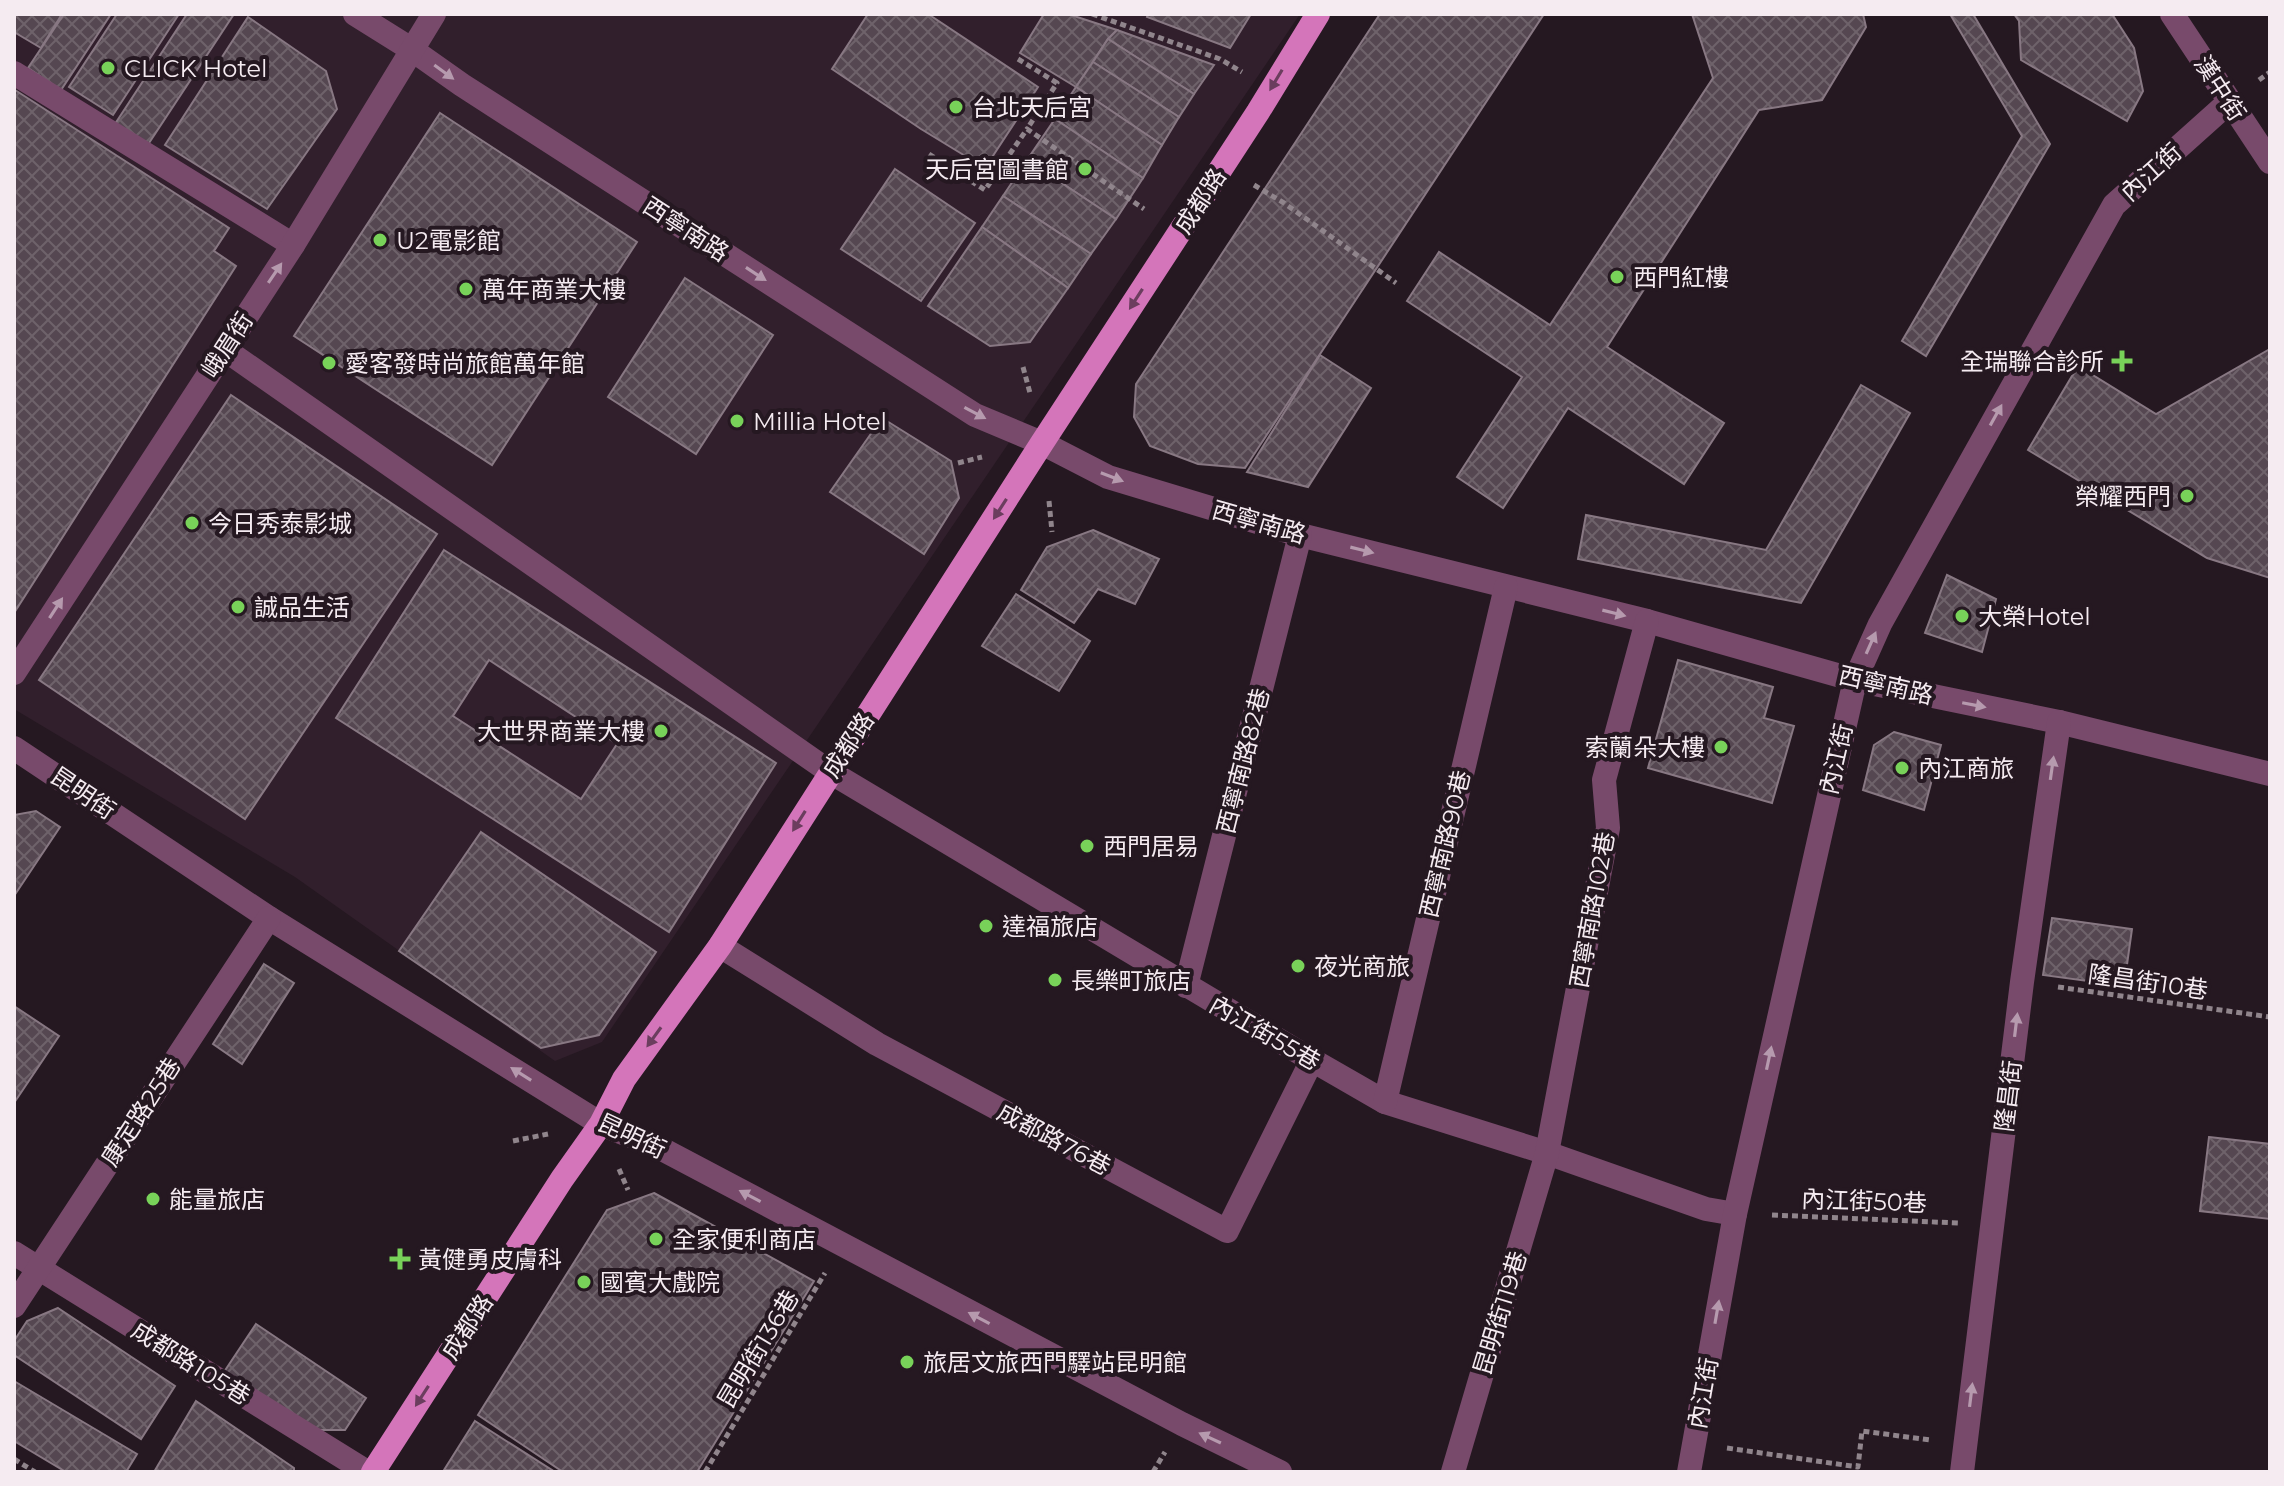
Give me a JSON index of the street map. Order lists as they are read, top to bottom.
{
  "streets": {
    "main road": ["成都路"],
    "street": [
      "漢中街",
      "內江街",
      "西寧南路",
      "峨眉街",
      "西寧南路82巷",
      "昆明街",
      "西寧南路90巷",
      "西寧南路102巷",
      "內江街55巷",
      "隆昌街",
      "康定路25巷",
      "成都路76巷",
      "昆明街119巷",
      "成都路105巷"
    ],
    "path": ["隆昌街10巷", "內江街50巷", "昆明街136巷"]
  },
  "crossings": [
    ["漢中街", "內江街"],
    ["內江街", "西寧南路"],
    ["內江街", "內江街55巷"],
    ["內江街", "內江街50巷"],
    ["成都路", "西寧南路"],
    ["成都路", "昆明街"],
    ["成都路", "內江街55巷"],
    ["成都路", "成都路76巷"],
    ["西寧南路", "峨眉街"],
    ["西寧南路", "西寧南路82巷"],
    ["西寧南路", "西寧南路90巷"],
    ["西寧南路", "西寧南路102巷"],
    ["西寧南路", "隆昌街"],
    ["峨眉街", "內江街55巷"],
    ["西寧南路82巷", "內江街55巷"],
    ["昆明街", "康定路25巷"],
    ["昆明街", "昆明街136巷"],
    ["西寧南路90巷", "內江街55巷"],
    ["西寧南路102巷", "內江街55巷"],
    ["西寧南路102巷", "昆明街119巷"],
    ["隆昌街10巷", "隆昌街"],
    ["內江街55巷", "成都路76巷"],
    ["內江街55巷", "內江街50巷"],
    ["內江街55巷", "昆明街119巷"],
    ["隆昌街", "內江街50巷"],
    ["康定路25巷", "成都路105巷"]
  ],
  "one_way": [
    "內江街",
    "成都路",
    "西寧南路",
    "峨眉街",
    "昆明街",
    "隆昌街"
  ],
  "places": {
    "other": [
      "CLICK Hotel",
      "台北天后宮",
      "天后宮圖書館",
      "U2電影館",
      "西門紅樓",
      "萬年商業大樓",
      "愛客發時尚旅館萬年館",
      "Millia Hotel",
      "榮耀西門",
      "今日秀泰影城",
      "誠品生活",
      "大榮Hotel",
      "大世界商業大樓",
      "索蘭朵大樓",
      "內江商旅",
      "西門居易",
      "達福旅店",
      "夜光商旅",
      "長樂町旅店",
      "能量旅店",
      "全家便利商店",
      "國賓大戲院",
      "旅居文旅西門驛站昆明館"
    ],
    "health": ["全瑞聯合診所", "黃健勇皮膚科"]
  }
}
